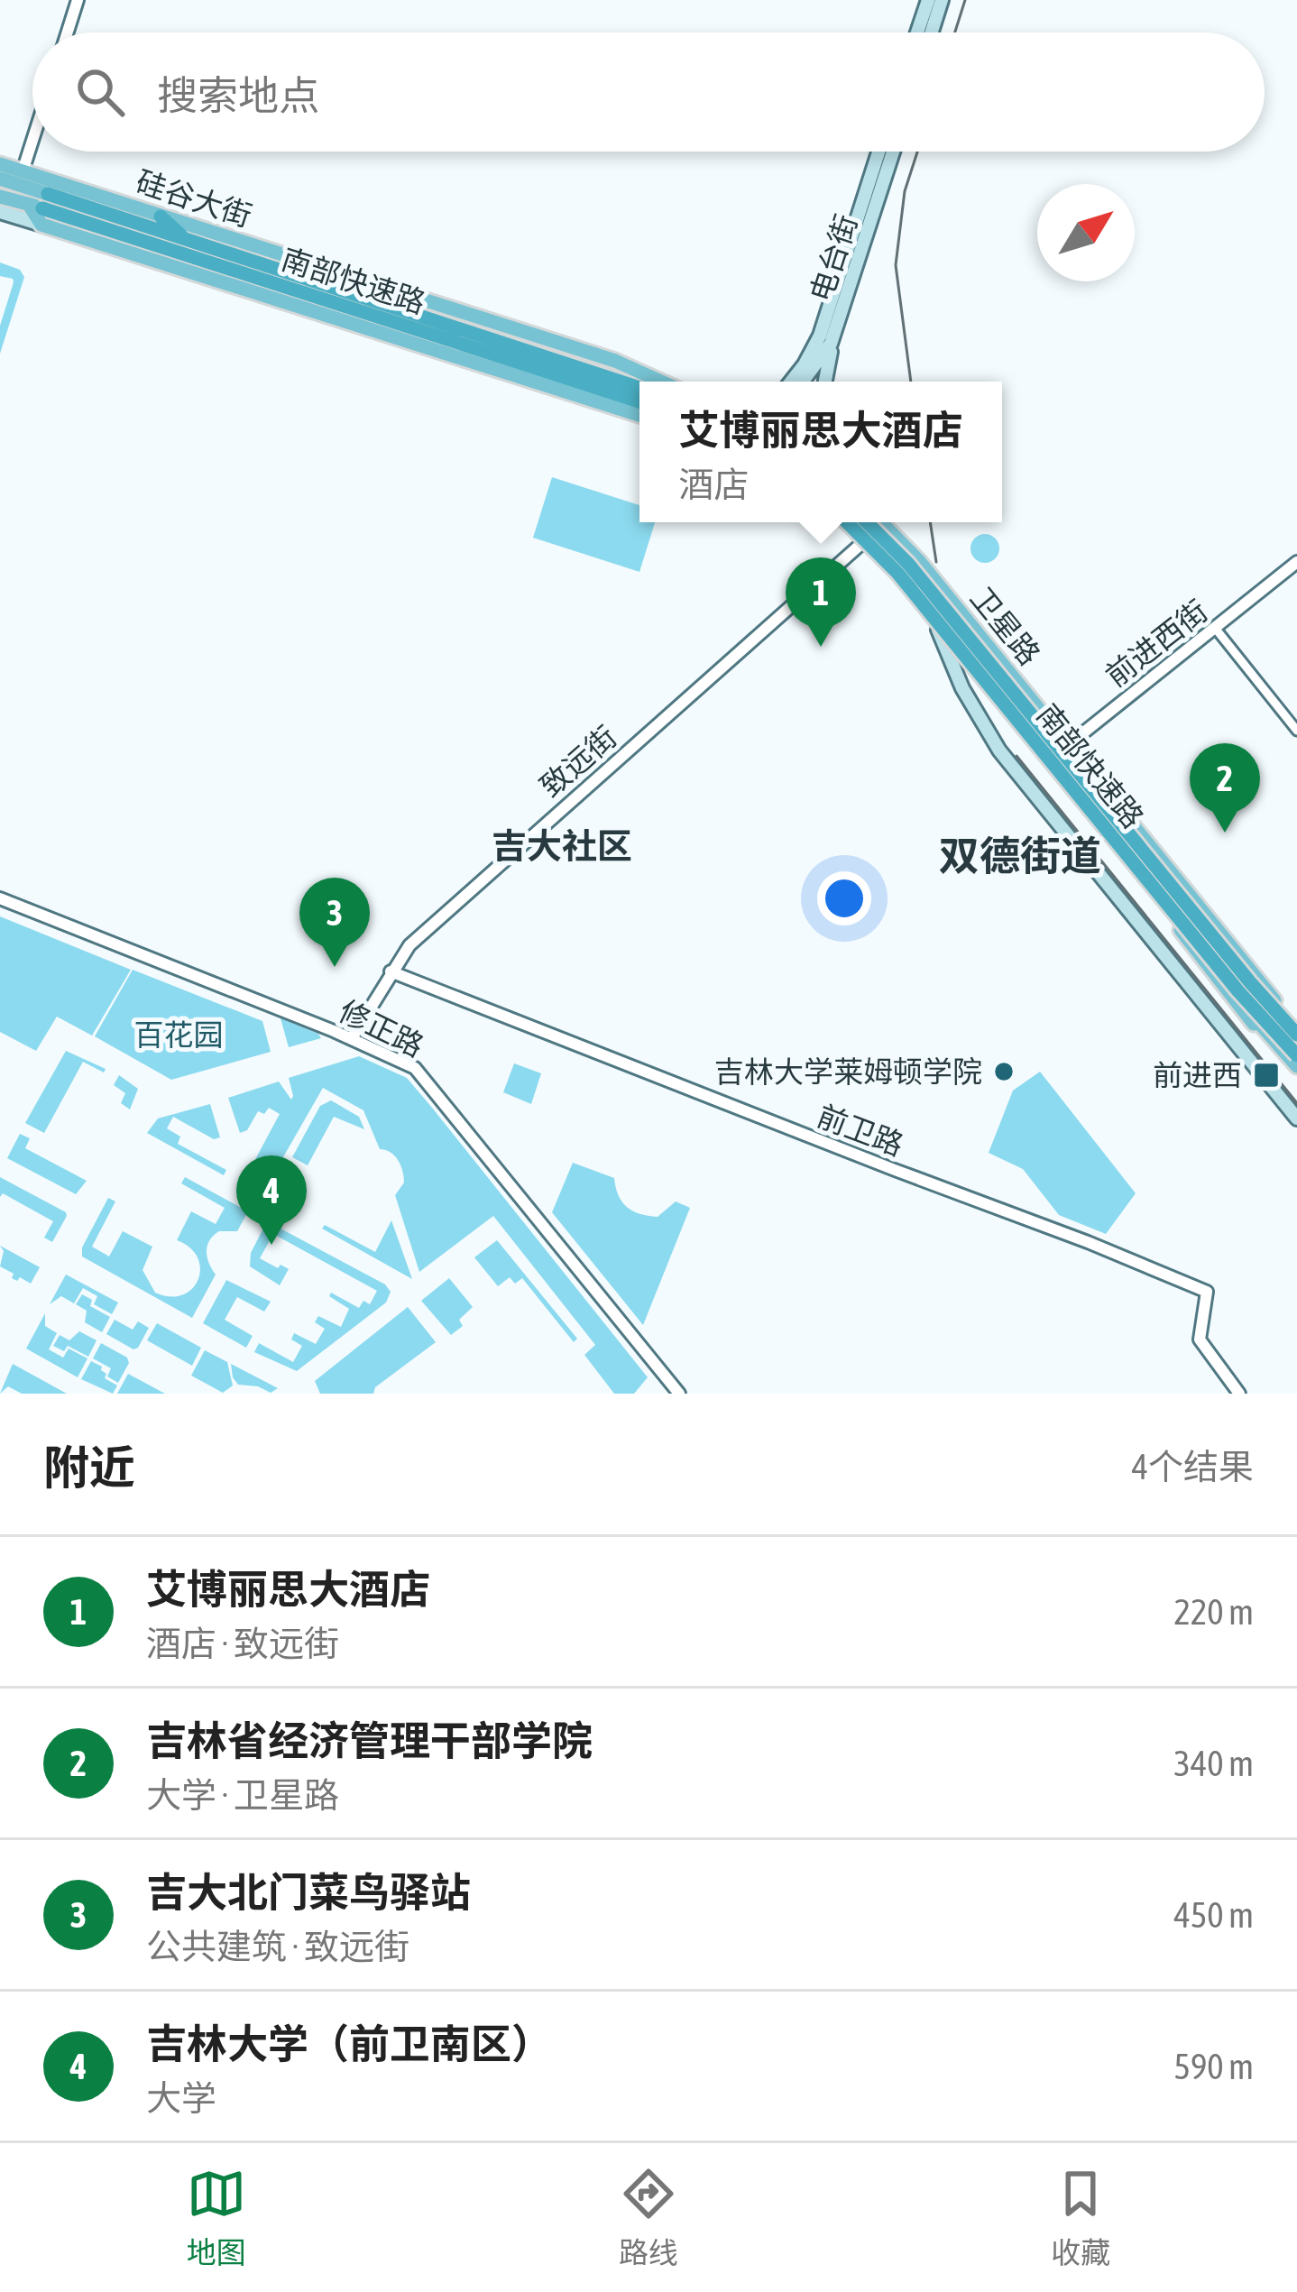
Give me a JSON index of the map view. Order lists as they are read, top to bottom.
{
  "streets": {
    "highway": ["南部快速路"],
    "main road": ["硅谷大街", "电台街", "卫星路"],
    "street": [
      "前进西街",
      "致远街",
      "修正路",
      "前卫路"
    ]
  },
  "crossings": [
    ["南部快速路", "卫星路"],
    ["卫星路", "前进西街"],
    ["卫星路", "致远街"],
    ["致远街", "修正路"],
    ["致远街", "前卫路"]
  ],
  "districts": ["吉大社区", "双德街道"],
  "parks": ["百花园"],
  "places": {
    "other": ["吉林大学莱姆顿学院"],
    "transit": ["前进西"]
  },
  "north": "top right",
  "page": {
    "search": "搜索地点",
    "popup": ["艾博丽思大酒店", "酒店"],
    "pins": [
      "1",
      "2",
      "3",
      "4"
    ],
    "heading": ["附近", "4个结果"],
    "list": [
      {
        "mark": "1",
        "name": "艾博丽思大酒店",
        "note": "酒店 · 致远街",
        "value": "220 m"
      },
      {
        "mark": "2",
        "name": "吉林省经济管理干部学院",
        "note": "大学 · 卫星路",
        "value": "340 m"
      },
      {
        "mark": "3",
        "name": "吉大北门菜鸟驿站",
        "note": "公共建筑 · 致远街",
        "value": "450 m"
      },
      {
        "mark": "4",
        "name": "吉林大学（前卫南区）",
        "note": "大学",
        "value": "590 m"
      }
    ],
    "nav": ["地图", "路线", "收藏"]
  }
}
